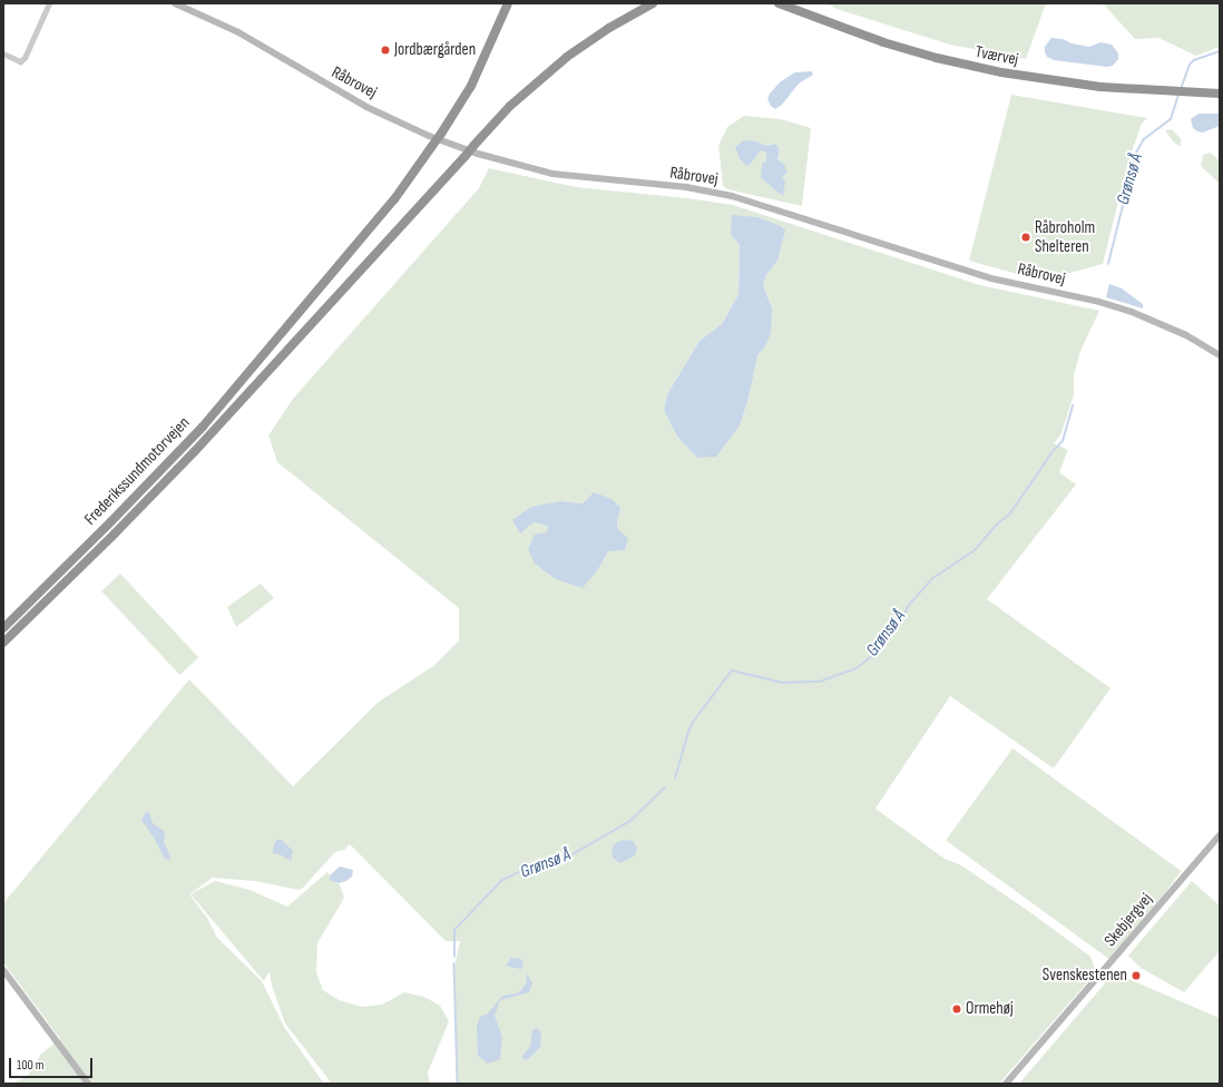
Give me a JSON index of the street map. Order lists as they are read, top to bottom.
{
  "streets": {
    "highway": ["Tværvej", "Frederikssundmotorvejen"],
    "street": ["Råbrovej", "Skebjergvej"]
  },
  "water": ["Grønsø Å"],
  "places": [
    "Jordbærgården",
    "Råbroholm Shelteren",
    "Svenskestenen",
    "Ormehøj"
  ],
  "scale_bar": "100 m"
}
